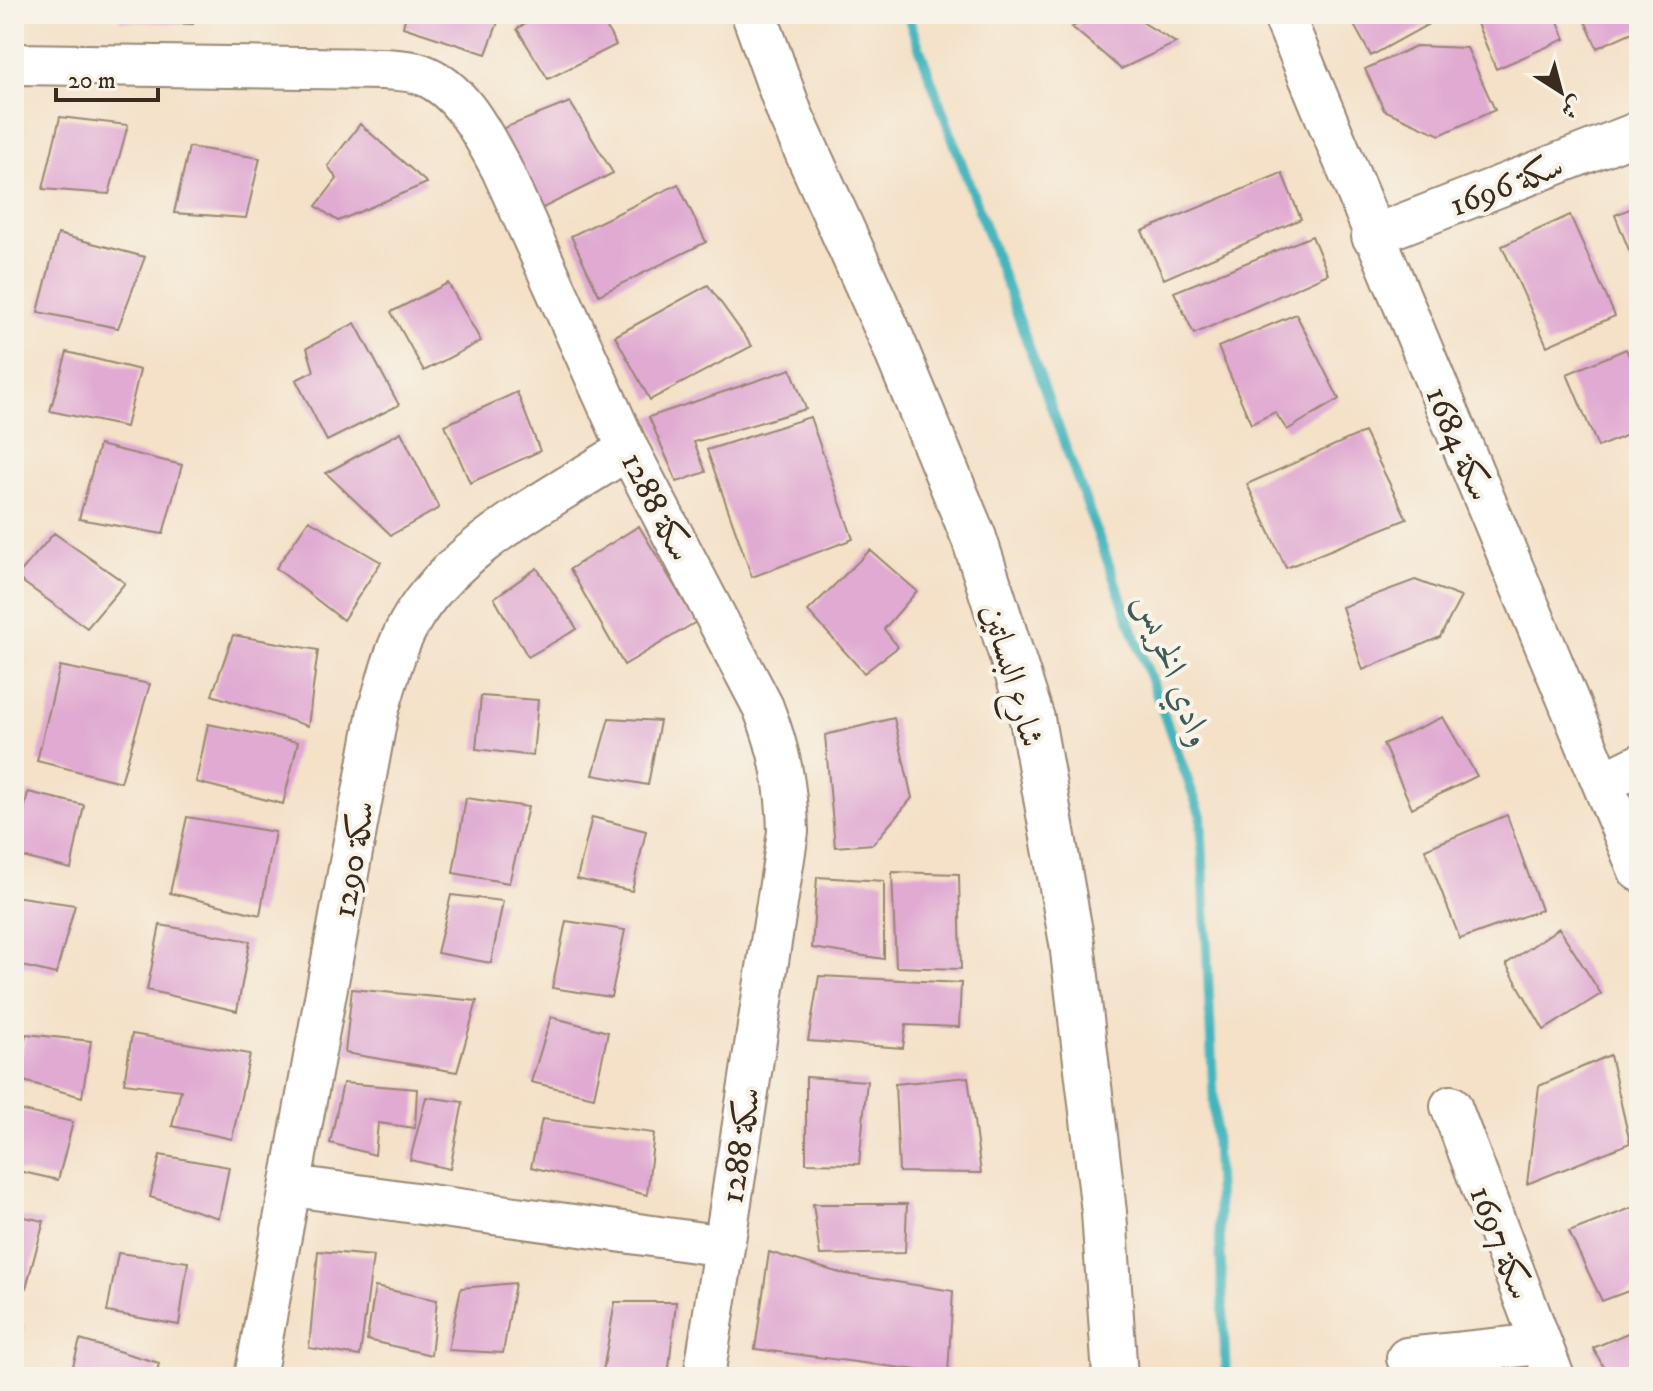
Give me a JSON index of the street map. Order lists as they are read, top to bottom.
{
  "streets": {
    "street": [
      "سكة 1696",
      "سكة 1684",
      "سكة 1288",
      "شارع البساتين",
      "سكة 1290",
      "سكة 1697"
    ]
  },
  "crossings": [
    ["سكة 1696", "سكة 1684"],
    ["سكة 1288", "سكة 1290"]
  ],
  "water": ["وادي الخريس"],
  "scale_bar": "20 m",
  "north": "bottom right"
}
